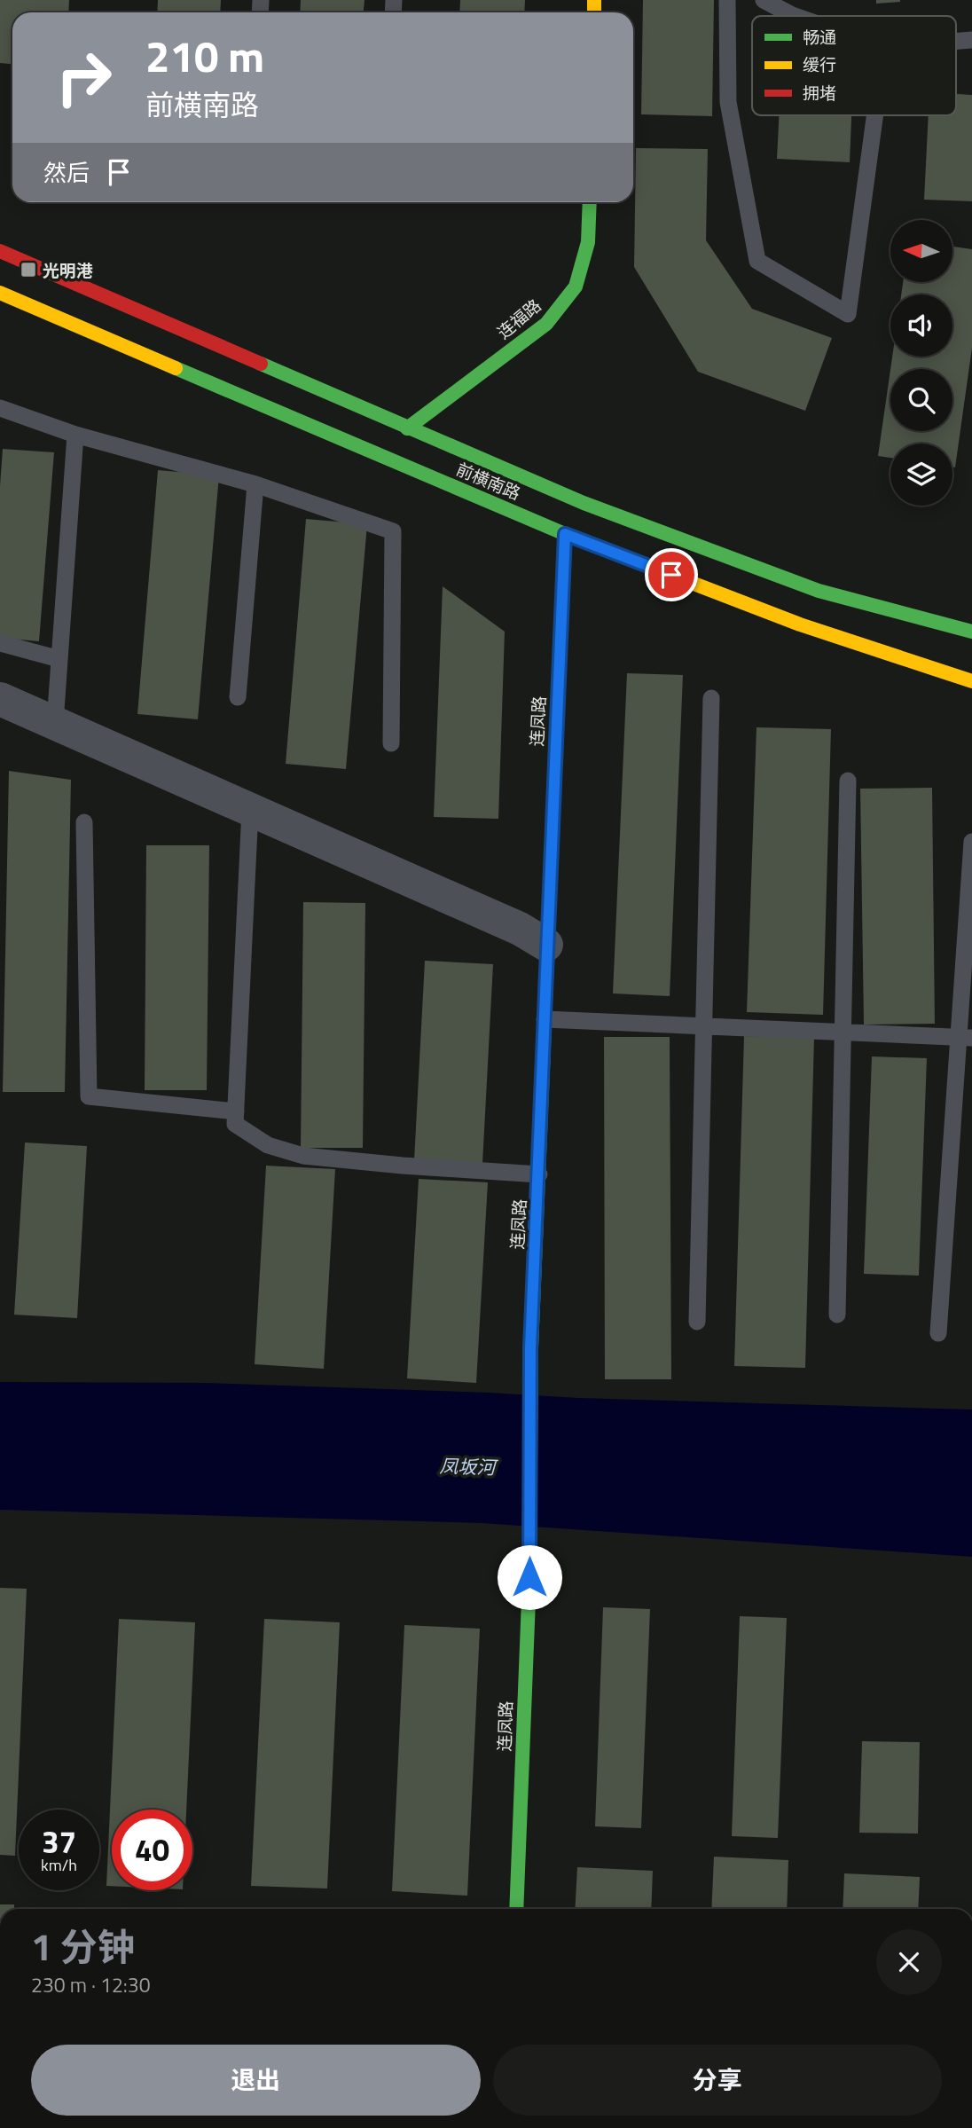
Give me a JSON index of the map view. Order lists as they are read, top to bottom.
{
  "streets": {
    "main road": ["连福路", "前横南路", "连凤路"]
  },
  "crossings": [
    ["连福路", "前横南路"],
    ["前横南路", "连凤路"]
  ],
  "water": ["凤坂河"],
  "places": {
    "transit": ["光明港"]
  },
  "legend": ["畅通", "缓行", "拥堵"],
  "north": "left",
  "page": {
    "turn": ["210 m", "前横南路"],
    "then": "然后",
    "speed": "37 km/h",
    "limit": "40",
    "heading": ["1 分钟", "230 m · 12:30"],
    "buttons": ["退出", "分享"]
  }
}
